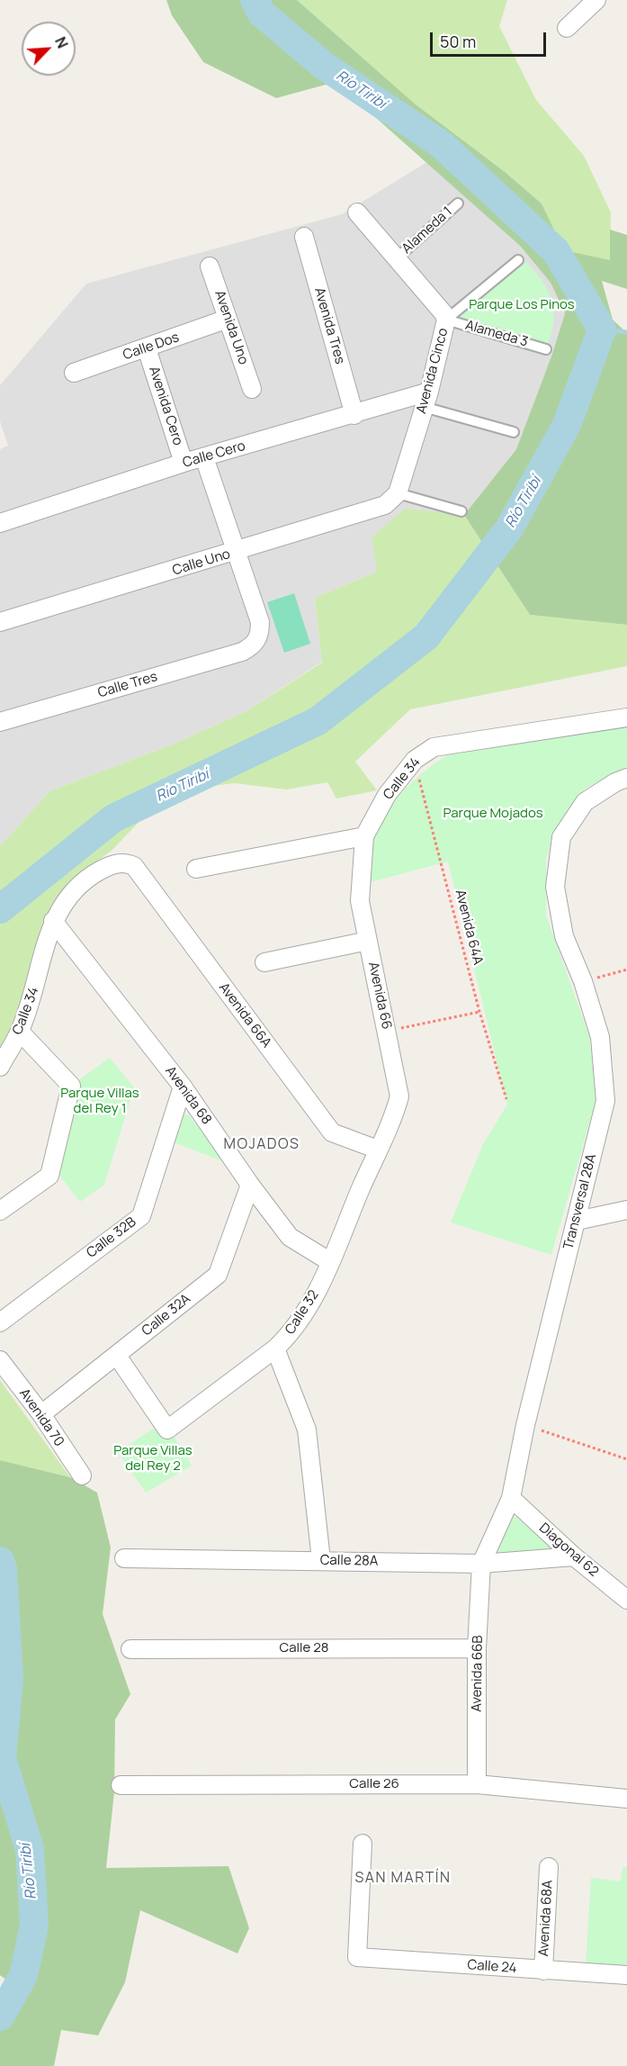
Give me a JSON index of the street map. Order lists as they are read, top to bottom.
{
  "streets": {
    "street": [
      "Avenida Tres",
      "Avenida Uno",
      "Calle Dos",
      "Avenida Cinco",
      "Avenida Cero",
      "Calle Cero",
      "Calle Uno",
      "Calle Tres",
      "Calle 34",
      "Avenida 66",
      "Avenida 66A",
      "Avenida 68",
      "Transversal 28A",
      "Calle 32B",
      "Calle 32",
      "Calle 32A",
      "Avenida 70",
      "Diagonal 62",
      "Calle 28A",
      "Calle 28",
      "Avenida 66B",
      "Calle 26",
      "Avenida 68A",
      "Calle 24"
    ],
    "lane": ["Alameda 1", "Alameda 3"],
    "path": ["Avenida 64A"]
  },
  "crossings": [
    ["Alameda 1", "Avenida Cinco"],
    ["Avenida Tres", "Calle Cero"],
    ["Avenida Uno", "Calle Dos"],
    ["Alameda 3", "Avenida Cinco"],
    ["Calle Dos", "Avenida Cero"],
    ["Avenida Cinco", "Calle Cero"],
    ["Avenida Cinco", "Calle Uno"],
    ["Avenida Cero", "Calle Cero"],
    ["Calle Uno", "Calle Tres"],
    ["Calle 34", "Avenida 64A"],
    ["Calle 34", "Avenida 66"],
    ["Calle 34", "Avenida 66A"],
    ["Calle 34", "Avenida 68"],
    ["Avenida 66", "Avenida 66A"],
    ["Avenida 66", "Calle 32"],
    ["Avenida 66A", "Calle 32"],
    ["Avenida 68", "Calle 32B"],
    ["Avenida 68", "Calle 32"],
    ["Avenida 68", "Calle 32A"],
    ["Transversal 28A", "Diagonal 62"],
    ["Transversal 28A", "Calle 28A"],
    ["Transversal 28A", "Avenida 66B"],
    ["Calle 32", "Calle 32A"],
    ["Calle 32A", "Avenida 70"],
    ["Diagonal 62", "Calle 28A"],
    ["Calle 28A", "Avenida 66B"],
    ["Calle 28", "Avenida 66B"],
    ["Avenida 66B", "Calle 26"],
    ["Avenida 68A", "Calle 24"]
  ],
  "districts": ["MOJADOS", "SAN MARTÍN"],
  "water": ["Río Tiribí"],
  "parks": [
    "Parque Los Pinos",
    "Parque Mojados",
    "Parque Villas del Rey 1",
    "Parque Villas del Rey 2"
  ],
  "scale_bar": "50 m",
  "north": "top right"
}
